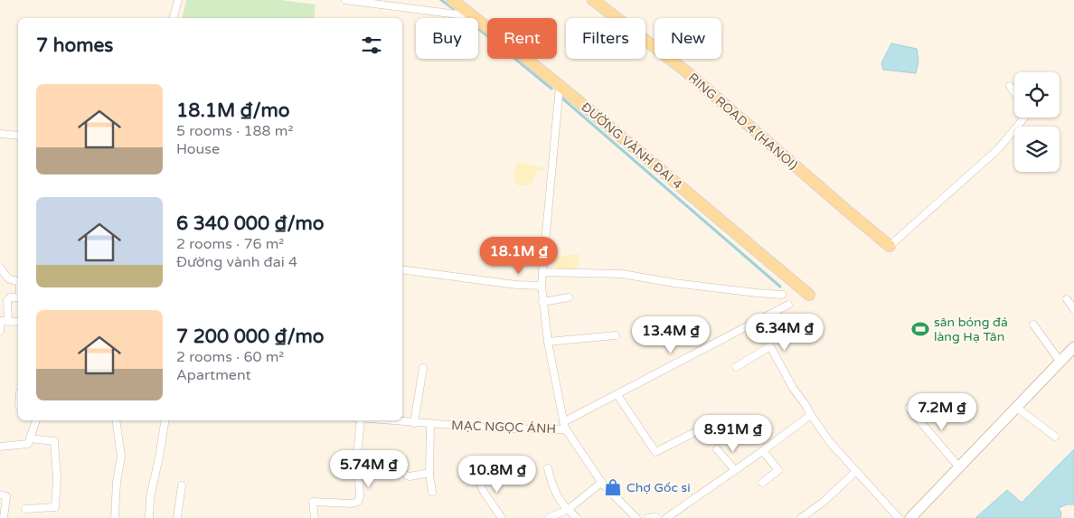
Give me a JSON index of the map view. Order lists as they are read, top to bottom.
{
  "streets": {
    "main road": ["RING ROAD 4 (HANOI)", "ĐƯỜNG VÀNH ĐAI 4"],
    "street": ["MẠC NGỌC ÁNH"]
  },
  "places": {
    "sports": ["sân bóng đá làng Hạ Tân"],
    "shop": ["Chợ Gốc si"]
  },
  "page": {
    "chip": [
      "Buy",
      "Rent",
      "Filters",
      "New"
    ],
    "heading": "7 homes",
    "list": [
      {
        "name": "18.1M ₫/mo",
        "note": "5 rooms · 188 m² · House"
      },
      {
        "name": "6 340 000 ₫/mo",
        "note": "2 rooms · 76 m² · Đường vành đai 4"
      },
      {
        "name": "7 200 000 ₫/mo",
        "note": "2 rooms · 60 m² · Apartment"
      }
    ],
    "price": [
      "18.1M ₫",
      "6.34M ₫",
      "13.4M ₫",
      "7.2M ₫",
      "8.91M ₫",
      "5.74M ₫",
      "10.8M ₫"
    ]
  }
}
